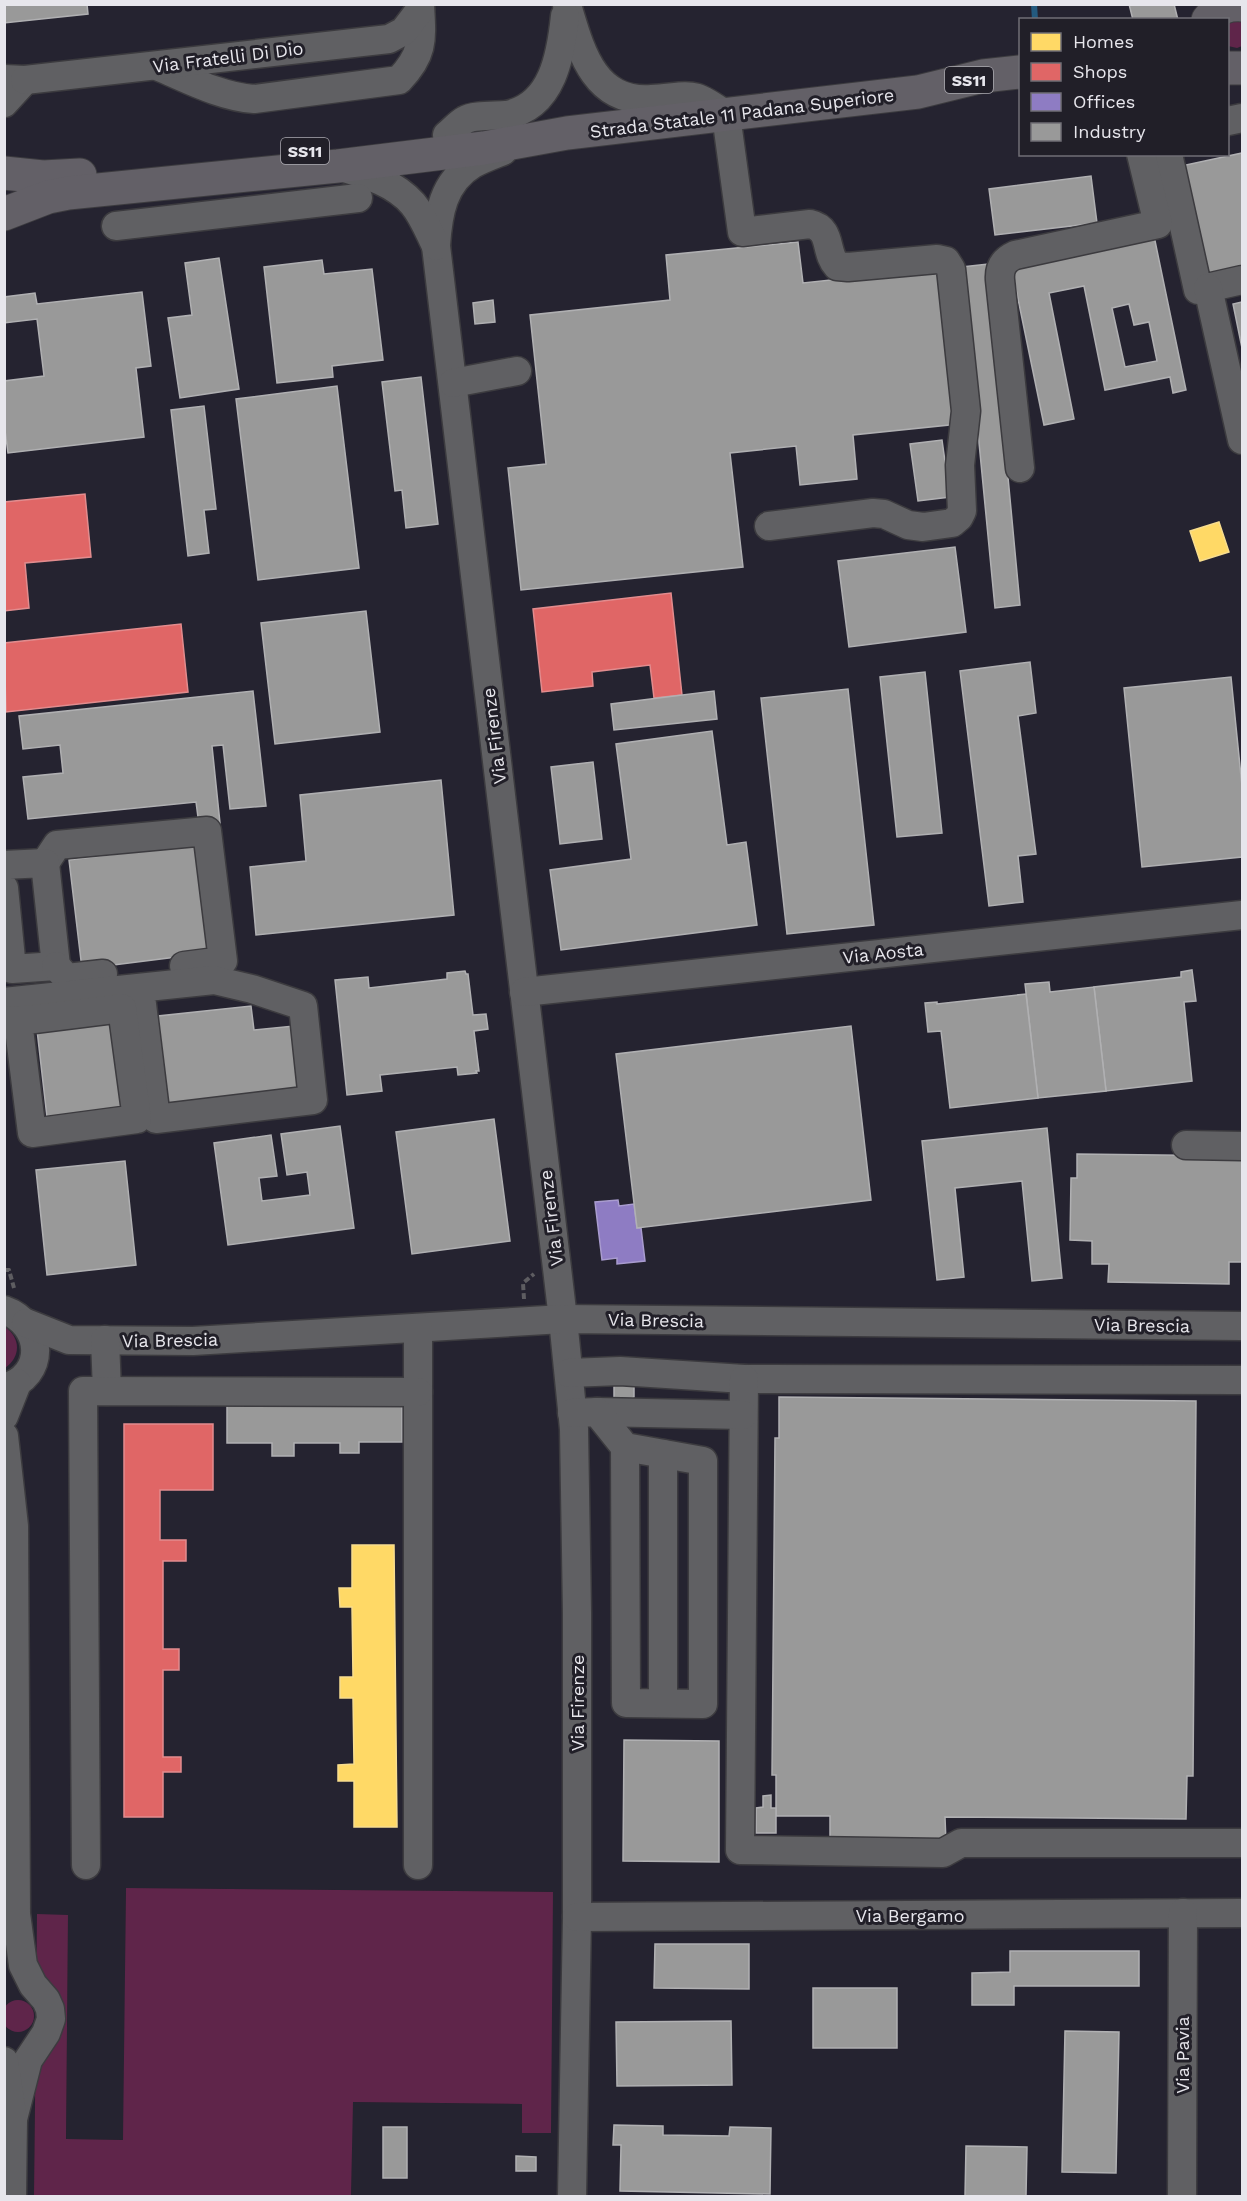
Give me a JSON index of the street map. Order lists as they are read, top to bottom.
{
  "streets": {
    "main road": ["SS11", "Strada Statale 11 Padana Superiore"],
    "street": [
      "Via Fratelli Di Dio",
      "Via Firenze",
      "Via Aosta",
      "Via Brescia",
      "Via Bergamo",
      "Via Pavia"
    ]
  },
  "crossings": [
    ["Strada Statale 11 Padana Superiore", "Via Firenze"],
    ["Via Firenze", "Via Aosta"],
    ["Via Firenze", "Via Brescia"],
    ["Via Firenze", "Via Bergamo"],
    ["Via Bergamo", "Via Pavia"]
  ],
  "legend": [
    "Homes",
    "Shops",
    "Offices",
    "Industry"
  ]
}
